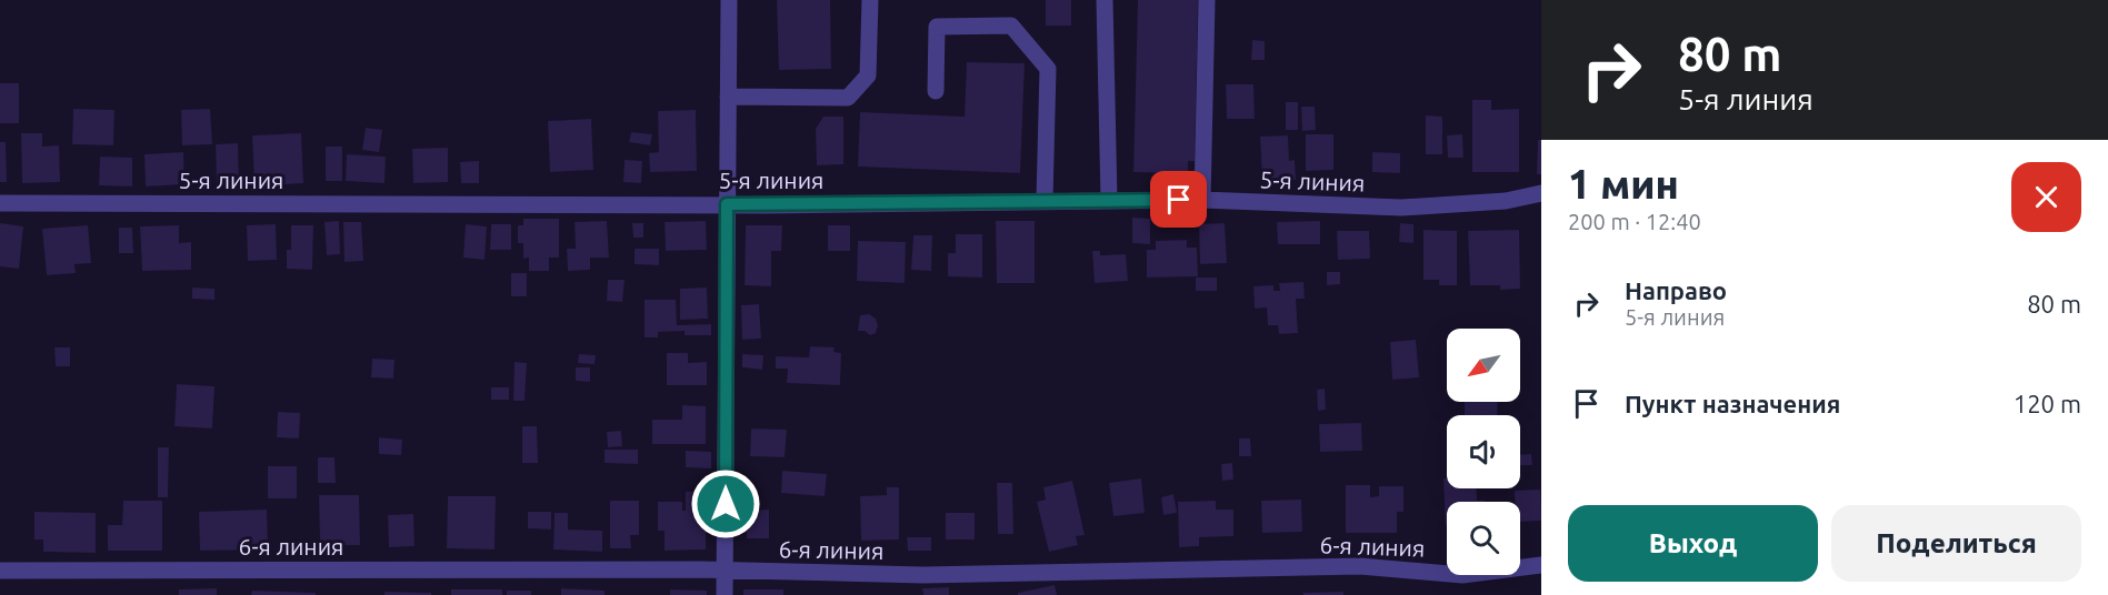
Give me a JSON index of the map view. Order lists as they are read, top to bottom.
{
  "streets": {
    "street": ["5-я линия", "6-я линия"]
  },
  "north": "bottom left",
  "page": {
    "turn": ["80 m", "5-я линия"],
    "heading": ["1 мин", "200 m · 12:40"],
    "list": [
      {
        "name": "Направо",
        "note": "5-я линия",
        "value": "80 m"
      },
      {
        "name": "Пункт назначения",
        "value": "120 m"
      }
    ],
    "buttons": ["Выход", "Поделиться"]
  }
}
